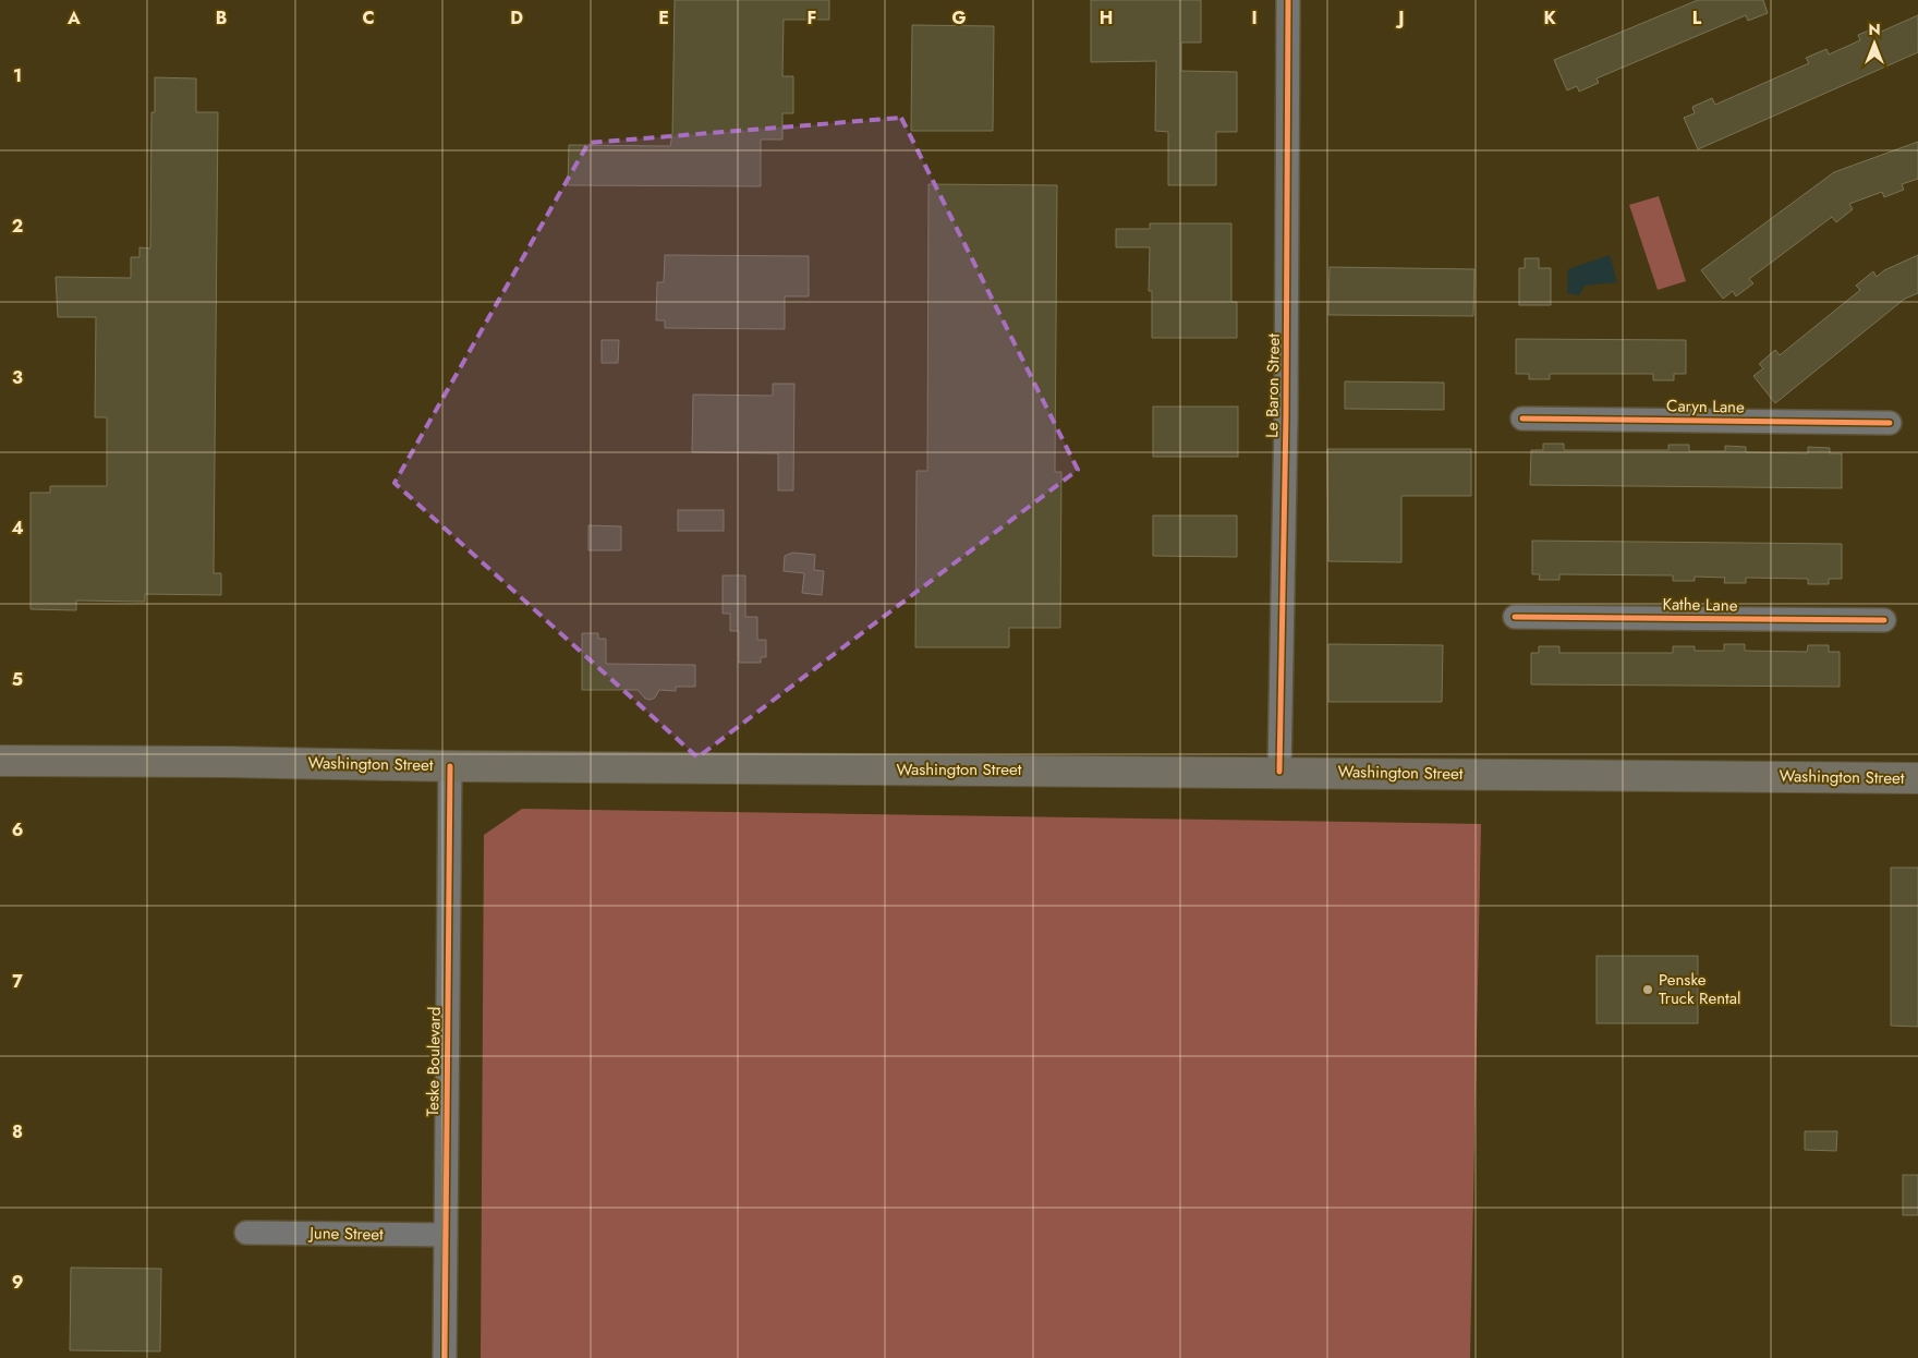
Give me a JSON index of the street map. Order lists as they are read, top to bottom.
{
  "streets": {
    "main road": ["Washington Street"],
    "street": [
      "Le Baron Street",
      "Caryn Lane",
      "Kathe Lane",
      "Teske Boulevard",
      "June Street"
    ]
  },
  "crossings": [
    ["Le Baron Street", "Washington Street"],
    ["Washington Street", "Teske Boulevard"],
    ["Teske Boulevard", "June Street"]
  ],
  "places": ["Penske Truck Rental"],
  "north": "top",
  "grid": {
    "columns": [
      "A",
      "B",
      "C",
      "D",
      "E",
      "F",
      "G",
      "H",
      "I",
      "J",
      "K",
      "L"
    ],
    "rows": [
      "1",
      "2",
      "3",
      "4",
      "5",
      "6",
      "7",
      "8",
      "9"
    ]
  }
}
